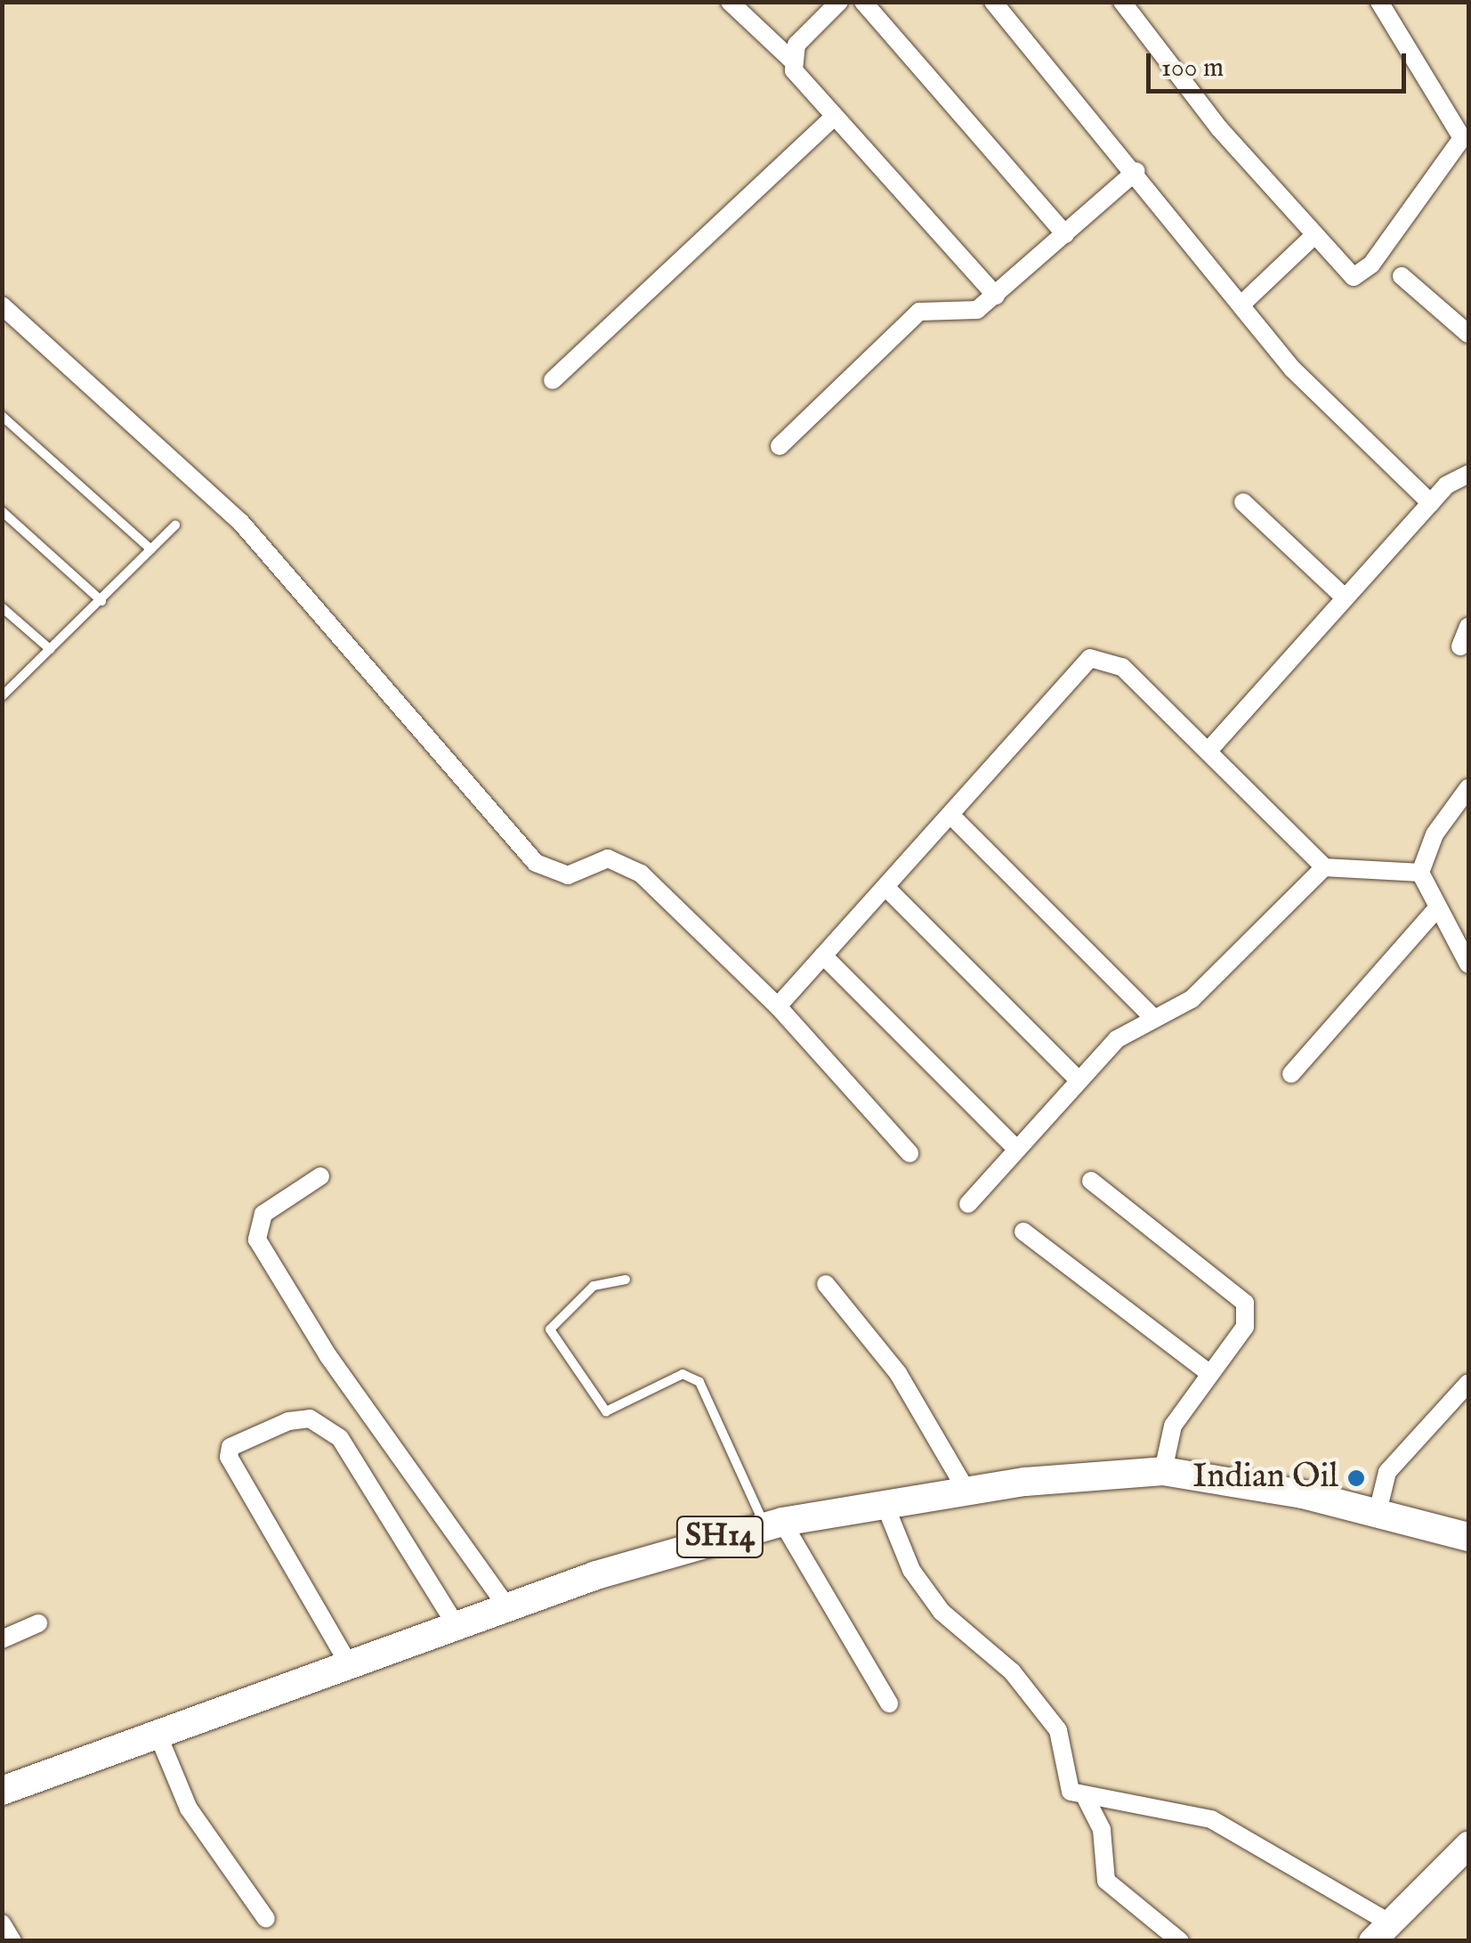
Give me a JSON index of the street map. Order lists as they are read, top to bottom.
{
  "streets": {
    "main road": ["SH14"]
  },
  "places": ["Indian Oil"],
  "scale_bar": "100 m"
}
